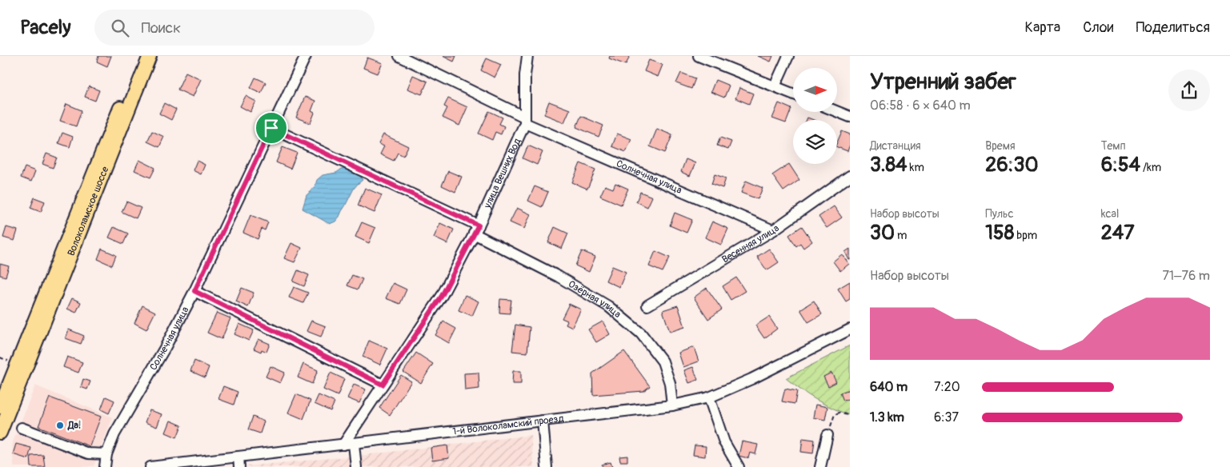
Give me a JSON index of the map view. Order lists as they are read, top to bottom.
{
  "streets": {
    "main road": ["Волоколамское шоссе"],
    "street": [
      "улица Вешних Вод",
      "Солнечная улица",
      "Весенняя улица",
      "Озёрная улица",
      "1-й Волоколамский проезд"
    ]
  },
  "crossings": [
    ["улица Вешних Вод", "Солнечная улица"],
    ["улица Вешних Вод", "Озёрная улица"],
    ["улица Вешних Вод", "1-й Волоколамский проезд"],
    ["Солнечная улица", "Весенняя улица"],
    ["Солнечная улица", "Озёрная улица"],
    ["Озёрная улица", "1-й Волоколамский проезд"]
  ],
  "places": ["Да!"],
  "north": "right",
  "page": {
    "header": "Pacely",
    "search": "Поиск",
    "nav": ["Карта", "Слои", "Поделиться"],
    "heading": ["Утренний забег", "06:58 · 6 × 640 m"],
    "stats": [
      ["Дистанция", "3.84 km"],
      ["Время", "26:30"],
      ["Темп", "6:54 /km"],
      ["Набор высоты", "30 m"],
      ["Пульс", "158 bpm"],
      ["kcal", "247"]
    ],
    "chart": ["Набор высоты", "71–76 m"],
    "list": [
      {
        "name": "640 m",
        "note": "7:20"
      },
      {
        "name": "1.3 km",
        "note": "6:37"
      }
    ]
  }
}
